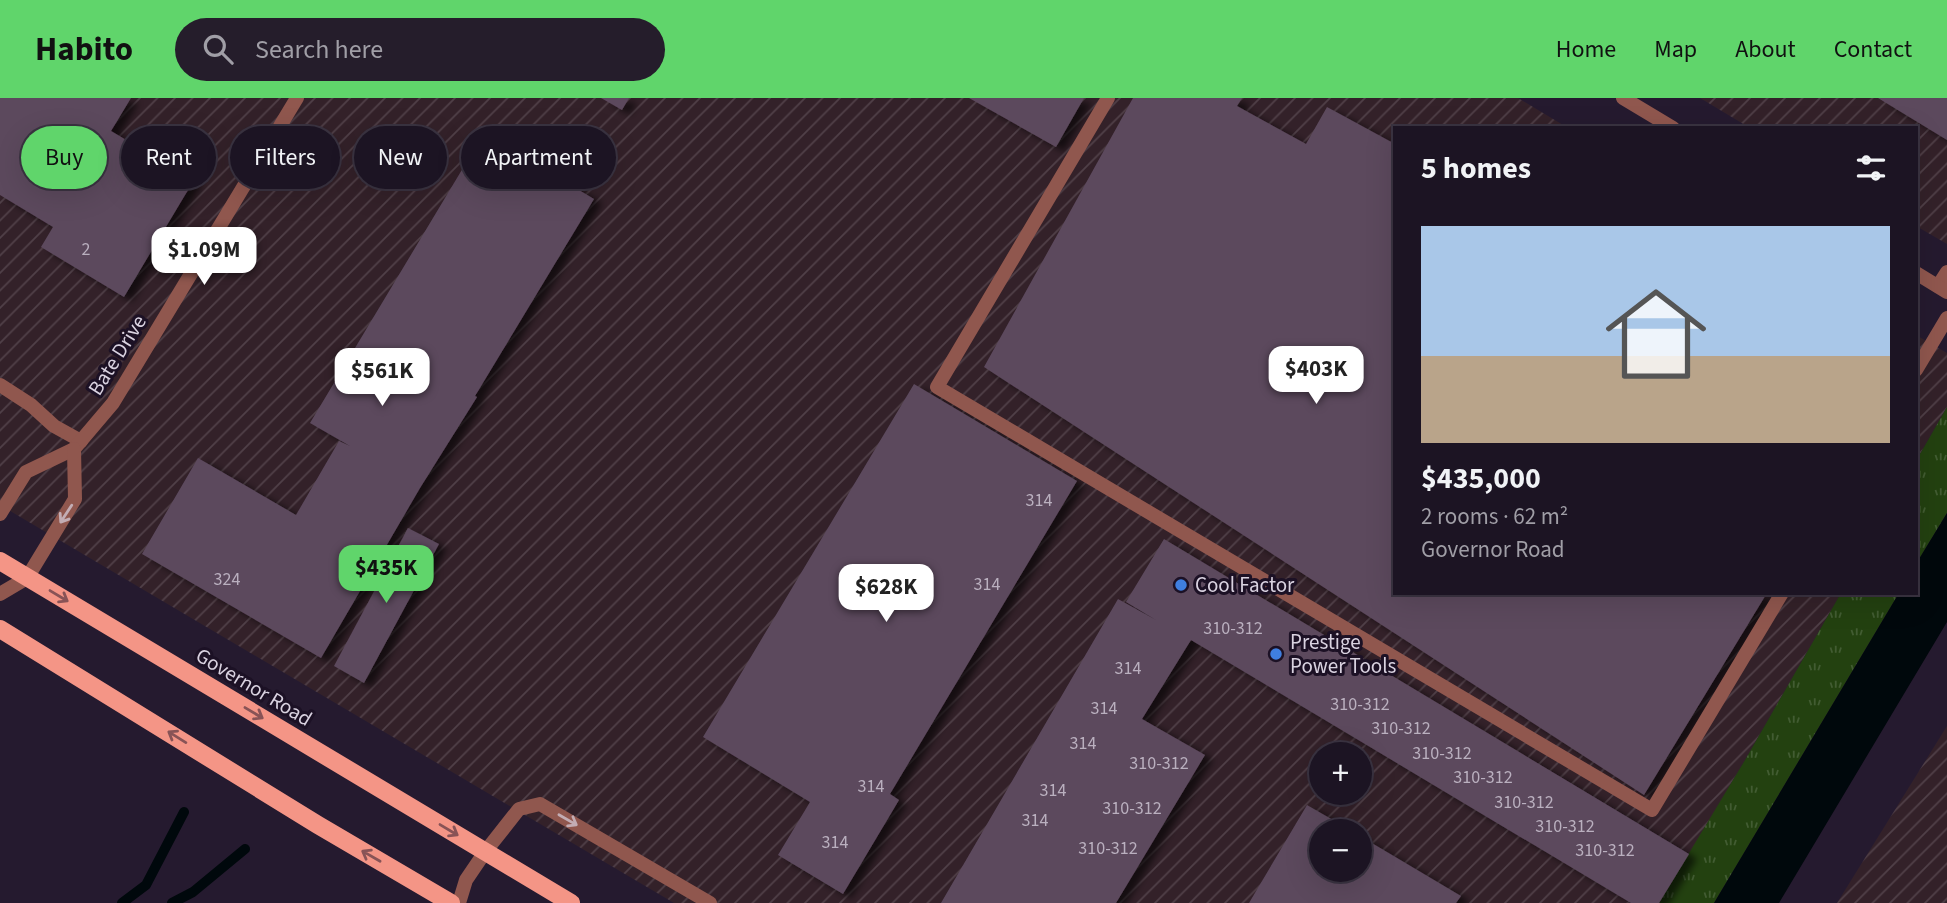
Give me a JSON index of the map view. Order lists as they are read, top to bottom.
{
  "streets": {
    "main road": ["Governor Road"],
    "street": ["Bate Drive"]
  },
  "places": ["Cool Factor", "Prestige Power Tools"],
  "house_numbers": [
    "2",
    "314",
    "324",
    "314",
    "310-312",
    "314",
    "310-312",
    "314",
    "310-312",
    "314",
    "310-312",
    "310-312",
    "310-312",
    "314",
    "314",
    "310-312",
    "310-312",
    "314",
    "310-312",
    "314",
    "310-312",
    "310-312"
  ],
  "page": {
    "header": "Habito",
    "search": "Search here",
    "nav": [
      "Home",
      "Map",
      "About",
      "Contact"
    ],
    "chip": [
      "Buy",
      "Rent",
      "Filters",
      "New",
      "Apartment"
    ],
    "heading": "5 homes",
    "list": [
      {
        "name": "$435,000",
        "note": "2 rooms · 62 m² · Governor Road"
      }
    ],
    "price": [
      "$1.09M",
      "$403K",
      "$561K",
      "$435K",
      "$628K"
    ],
    "map_buttons": ["+", "−"]
  }
}
